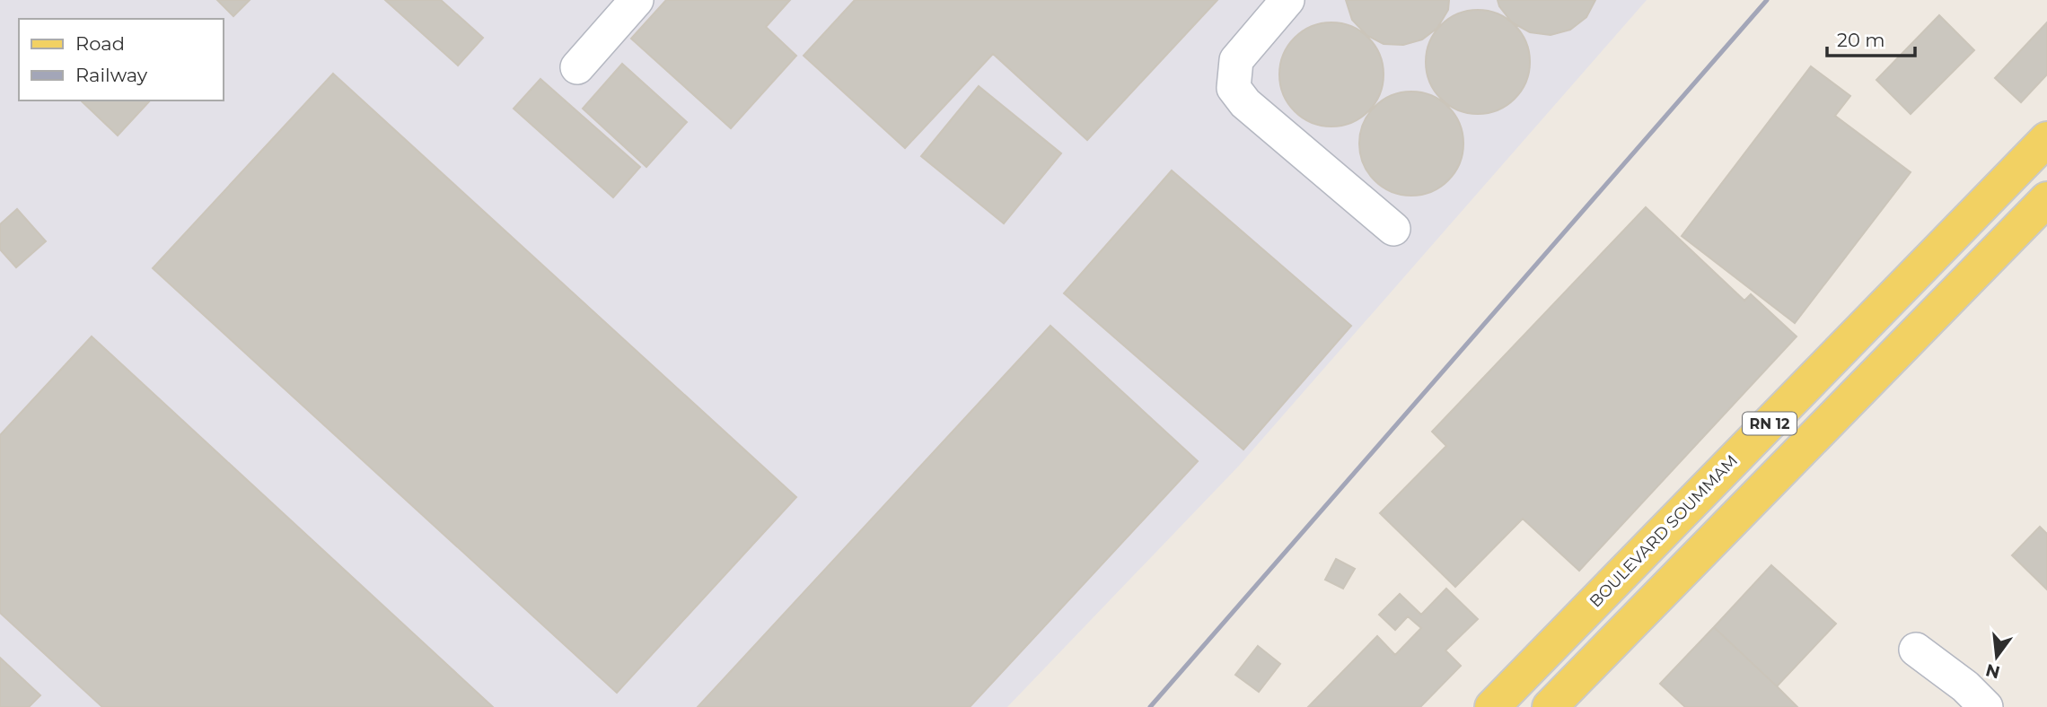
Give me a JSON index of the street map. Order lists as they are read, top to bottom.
{
  "streets": {
    "main road": ["RN 12", "BOULEVARD SOUMMAM"]
  },
  "legend": ["Road", "Railway"],
  "scale_bar": "20 m",
  "north": "bottom"
}
